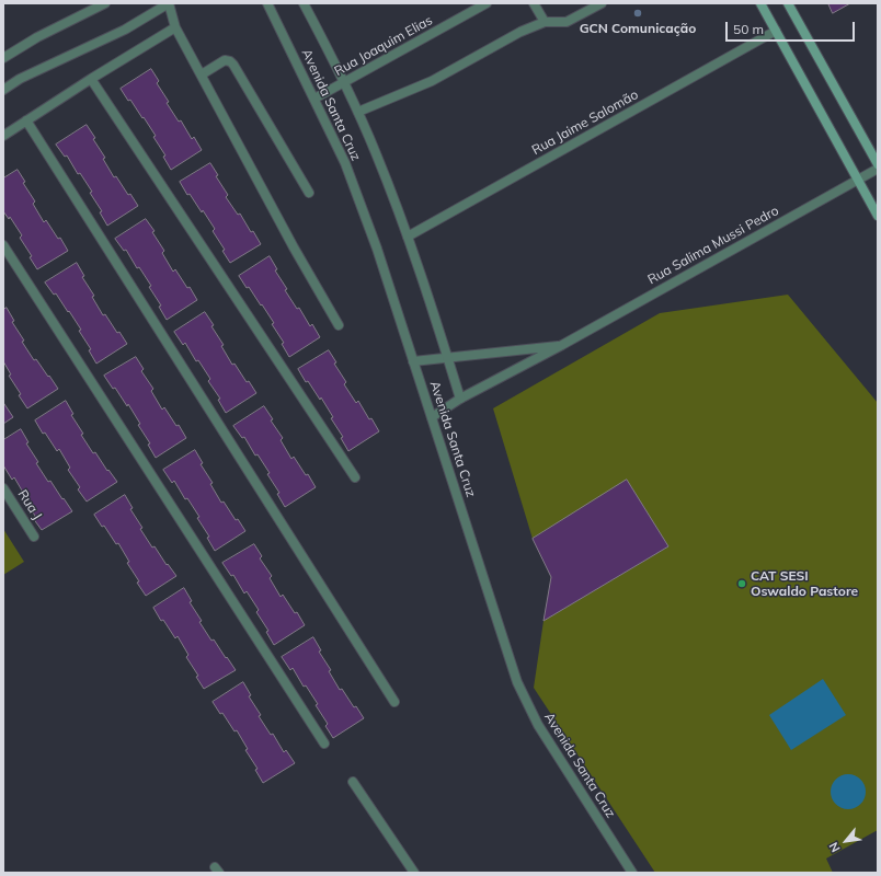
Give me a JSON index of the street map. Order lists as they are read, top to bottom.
{
  "streets": {
    "street": [
      "Rua Joaquim Elias",
      "Avenida Santa Cruz",
      "Rua Jaime Salomão",
      "Rua Salima Mussi Pedro",
      "Rua J"
    ]
  },
  "crossings": [
    ["Rua Joaquim Elias", "Avenida Santa Cruz"],
    ["Avenida Santa Cruz", "Rua Jaime Salomão"],
    ["Avenida Santa Cruz", "Rua Salima Mussi Pedro"]
  ],
  "places": ["GCN Comunicação", "CAT SESI Oswaldo Pastore"],
  "scale_bar": "50 m",
  "north": "bottom left"
}
